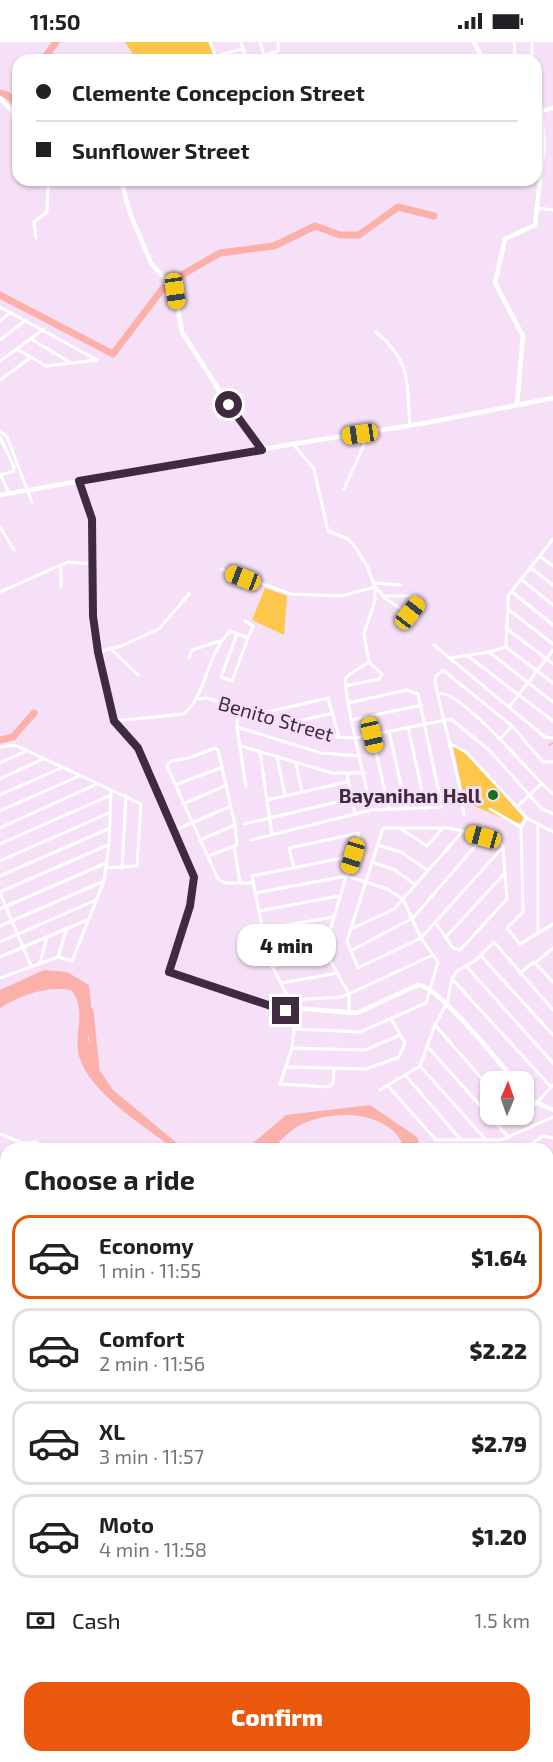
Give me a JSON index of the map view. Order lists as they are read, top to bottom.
{
  "streets": {
    "street": ["Benito Street"]
  },
  "places": ["Bayanihan Hall"],
  "north": "top",
  "page": {
    "status": "11:50",
    "banner": ["Clemente Concepcion Street", "Sunflower Street"],
    "bubble": "4 min",
    "heading": "Choose a ride",
    "list": [
      {
        "name": "Economy",
        "note": "1 min · 11:55",
        "value": "$1.64"
      },
      {
        "name": "Comfort",
        "note": "2 min · 11:56",
        "value": "$2.22"
      },
      {
        "name": "XL",
        "note": "3 min · 11:57",
        "value": "$2.79"
      },
      {
        "name": "Moto",
        "note": "4 min · 11:58",
        "value": "$1.20"
      }
    ],
    "pay": ["Cash", "1.5 km"],
    "buttons": "Confirm"
  }
}
